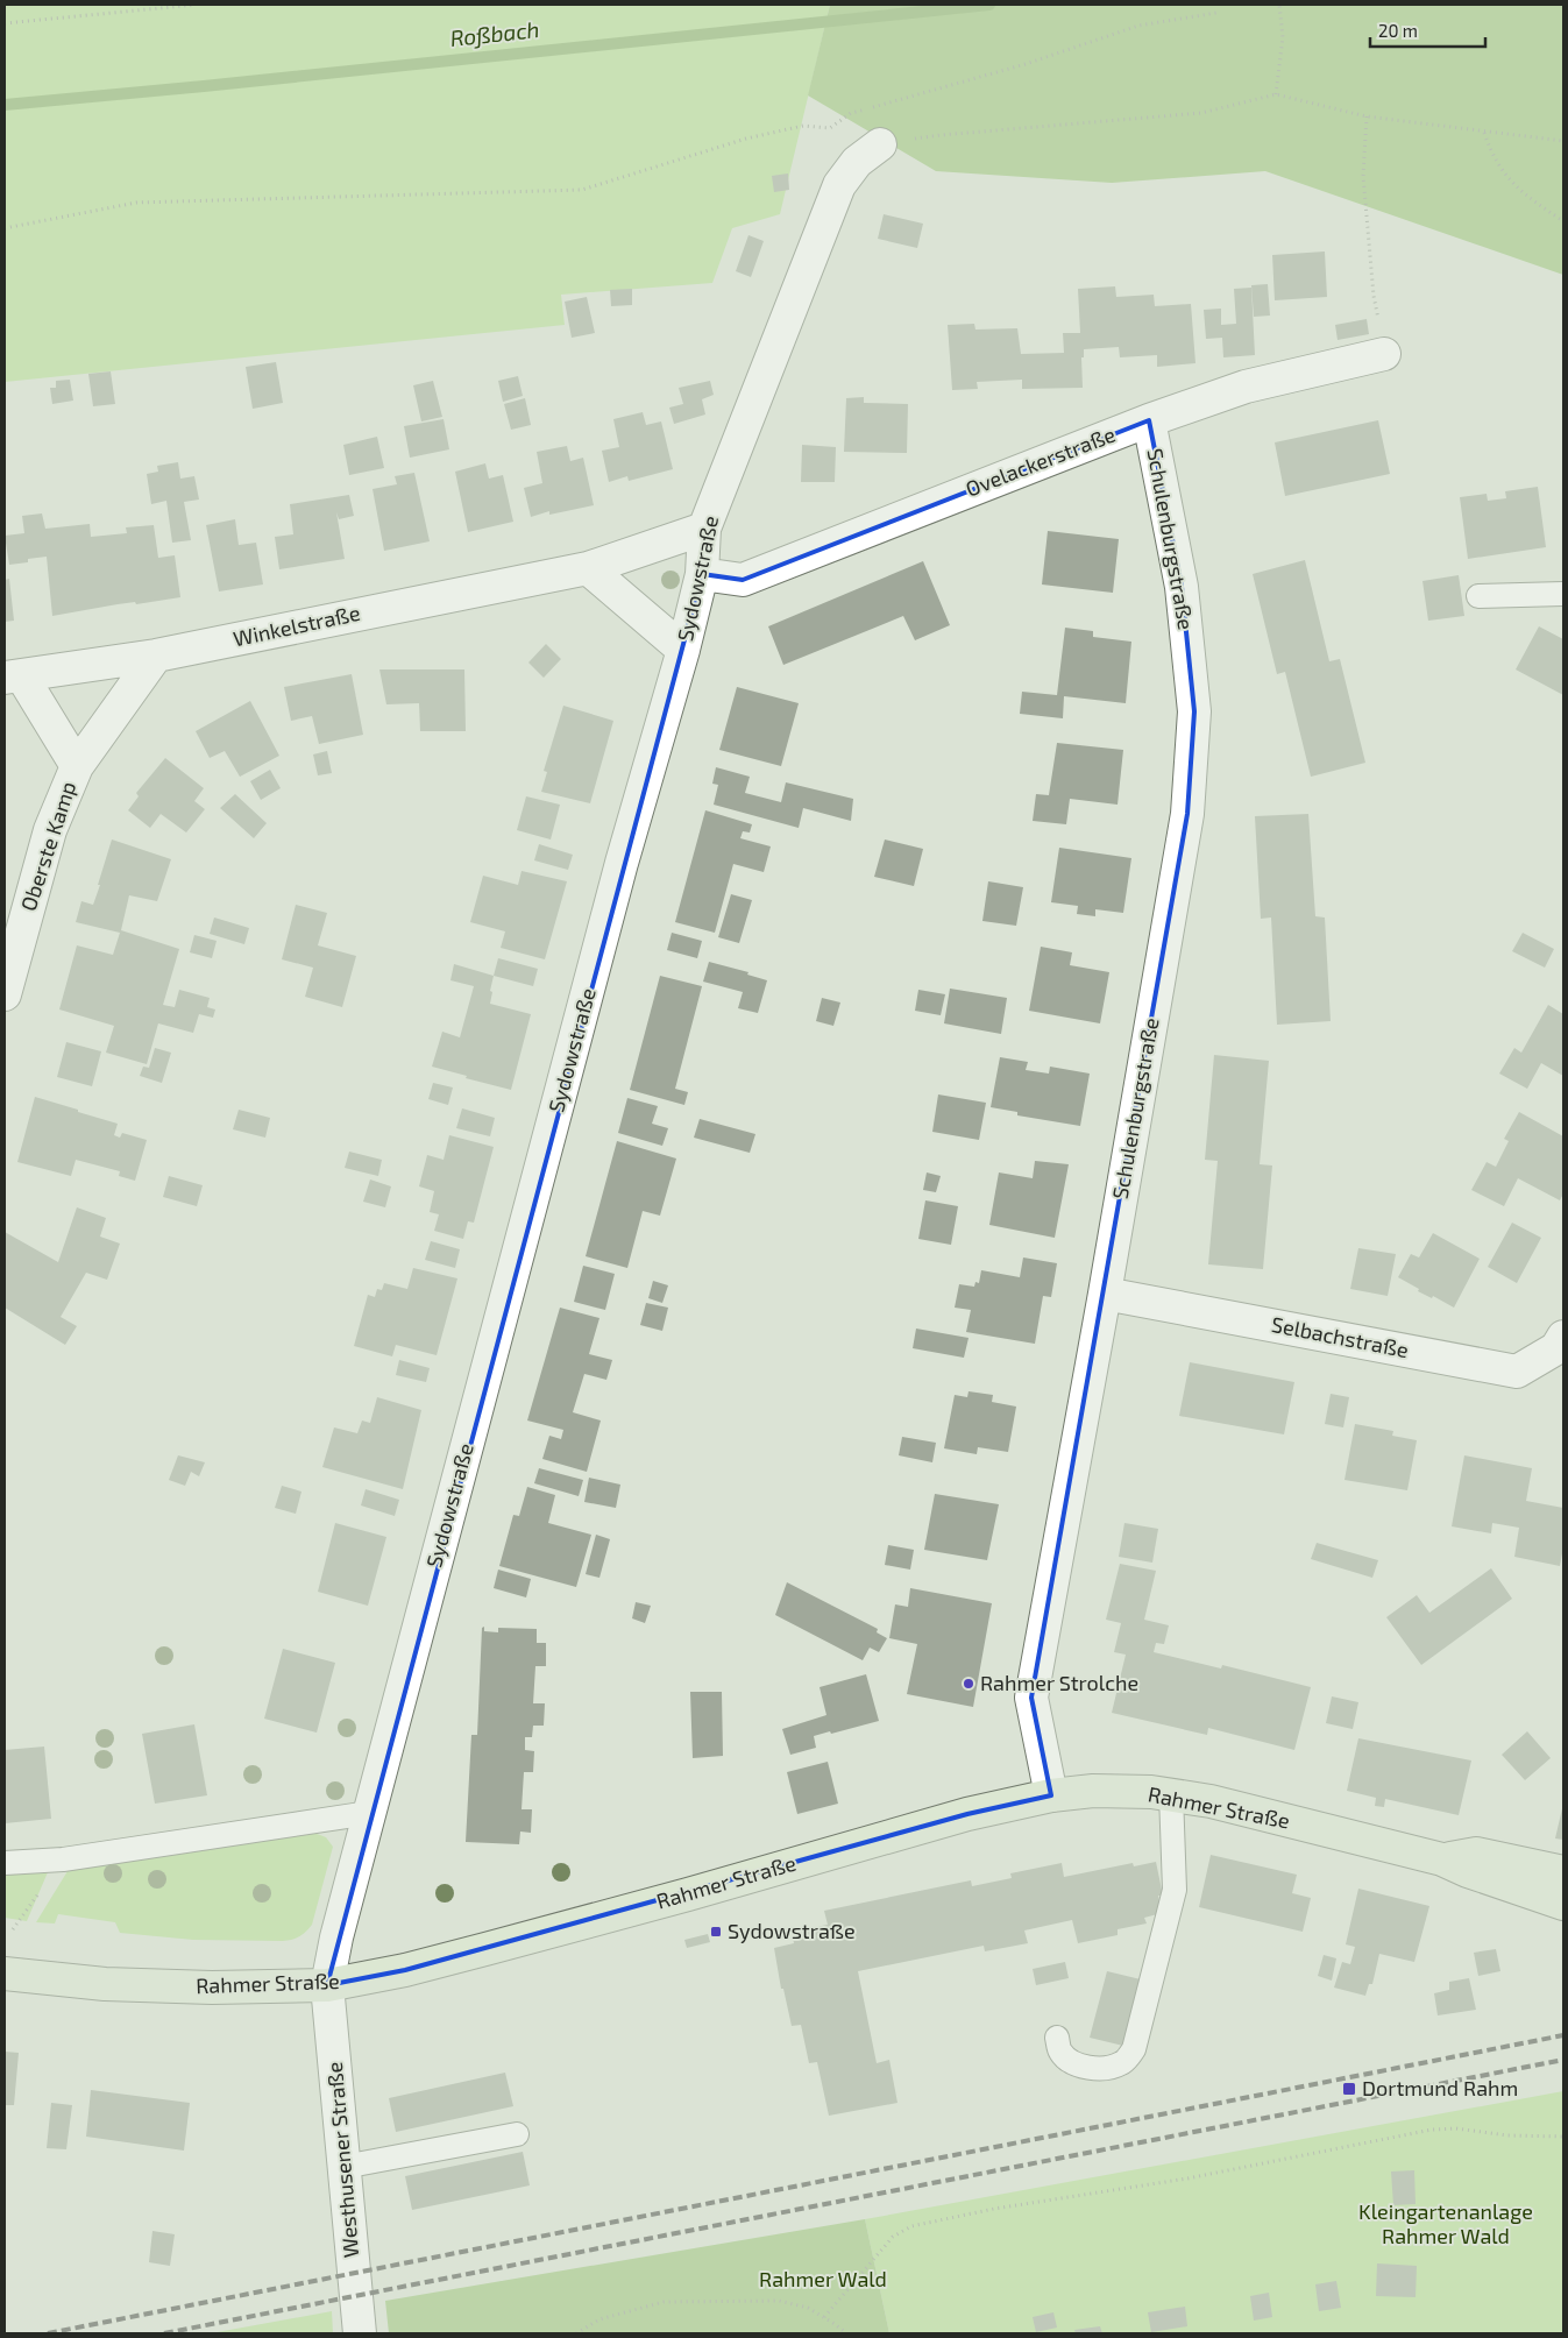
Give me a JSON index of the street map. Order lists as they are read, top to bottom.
{
  "streets": {
    "main road": ["Rahmer Straße"],
    "street": [
      "Ovelackerstraße",
      "Schulenburgstraße",
      "Sydowstraße",
      "Winkelstraße",
      "Oberste Kamp",
      "Selbachstraße",
      "Westhusener Straße"
    ]
  },
  "crossings": [
    ["Ovelackerstraße", "Schulenburgstraße"],
    ["Ovelackerstraße", "Sydowstraße"],
    ["Schulenburgstraße", "Selbachstraße"],
    ["Schulenburgstraße", "Rahmer Straße"],
    ["Sydowstraße", "Winkelstraße"],
    ["Sydowstraße", "Rahmer Straße"],
    ["Sydowstraße", "Westhusener Straße"],
    ["Winkelstraße", "Oberste Kamp"],
    ["Rahmer Straße", "Westhusener Straße"]
  ],
  "water": ["Roßbach"],
  "parks": ["Kleingartenanlage Rahmer Wald", "Rahmer Wald"],
  "places": {
    "other": ["Rahmer Strolche"],
    "transit": ["Sydowstraße", "Dortmund Rahm"]
  },
  "scale_bar": "20 m"
}
